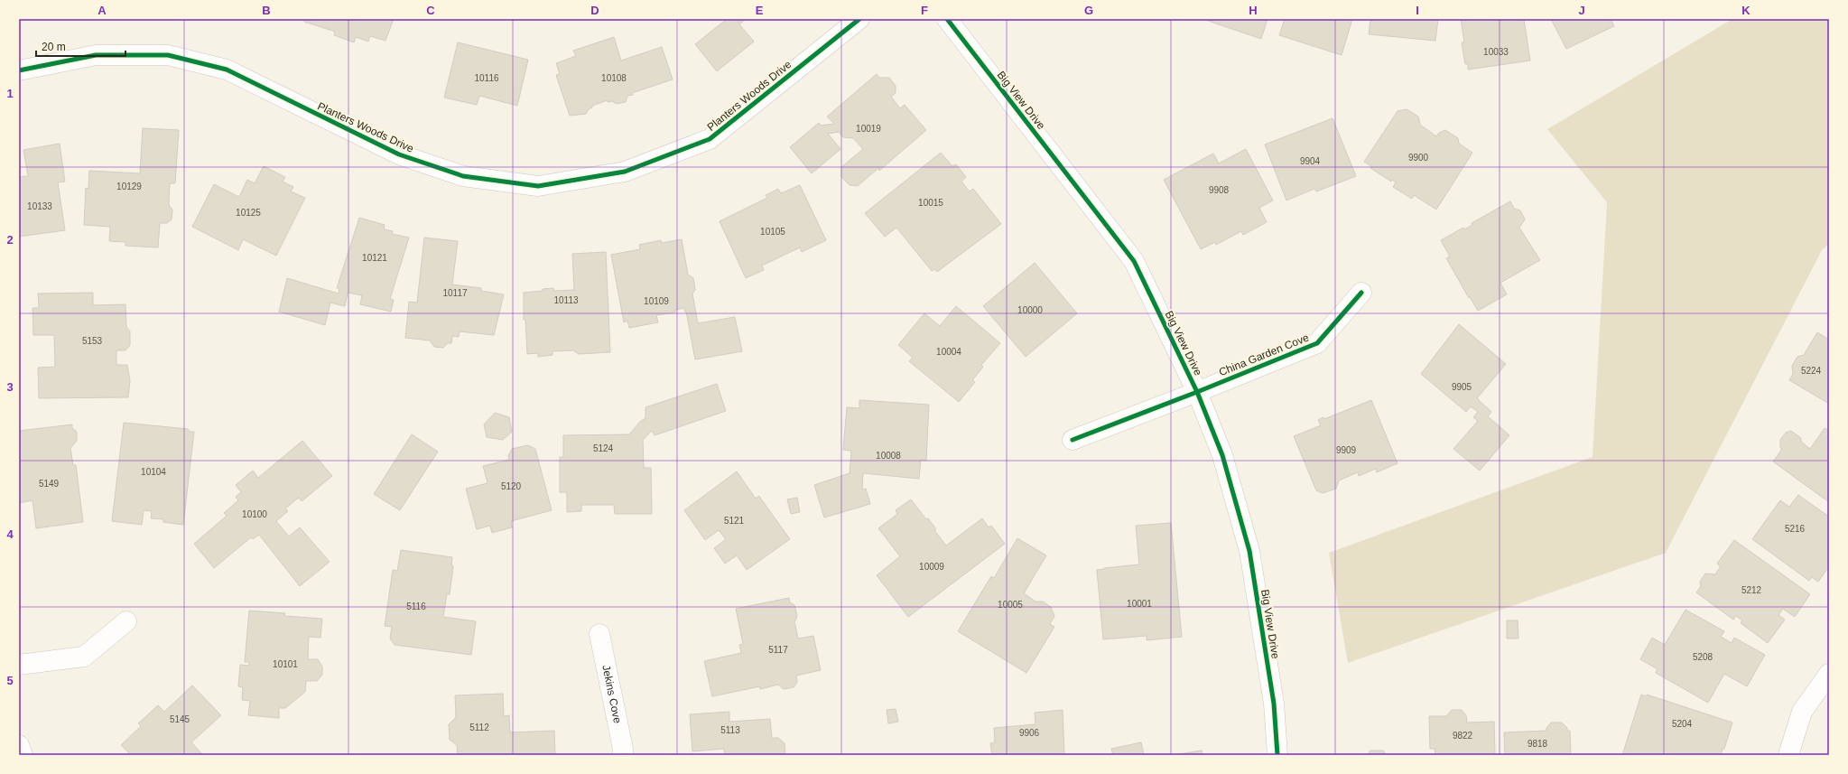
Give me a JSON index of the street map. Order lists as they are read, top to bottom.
{
  "streets": {
    "street": [
      "Planters Woods Drive",
      "Big View Drive",
      "China Garden Cove",
      "Jekins Cove"
    ]
  },
  "crossings": [
    ["Big View Drive", "China Garden Cove"]
  ],
  "house_numbers": [
    "10033",
    "10116",
    "10108",
    "10019",
    "9900",
    "9904",
    "10129",
    "9908",
    "10015",
    "10133",
    "10125",
    "10105",
    "10121",
    "10117",
    "10113",
    "10109",
    "10000",
    "5153",
    "10004",
    "5224",
    "9905",
    "5124",
    "9909",
    "10008",
    "10104",
    "5149",
    "5120",
    "10100",
    "5121",
    "5216",
    "10009",
    "5212",
    "10001",
    "10005",
    "5116",
    "5117",
    "5208",
    "10101",
    "5145",
    "5204",
    "5112",
    "5113",
    "9906",
    "9822",
    "9818"
  ],
  "scale_bar": "20 m",
  "grid": {
    "columns": [
      "A",
      "B",
      "C",
      "D",
      "E",
      "F",
      "G",
      "H",
      "I",
      "J",
      "K"
    ],
    "rows": [
      "1",
      "2",
      "3",
      "4",
      "5"
    ]
  }
}
